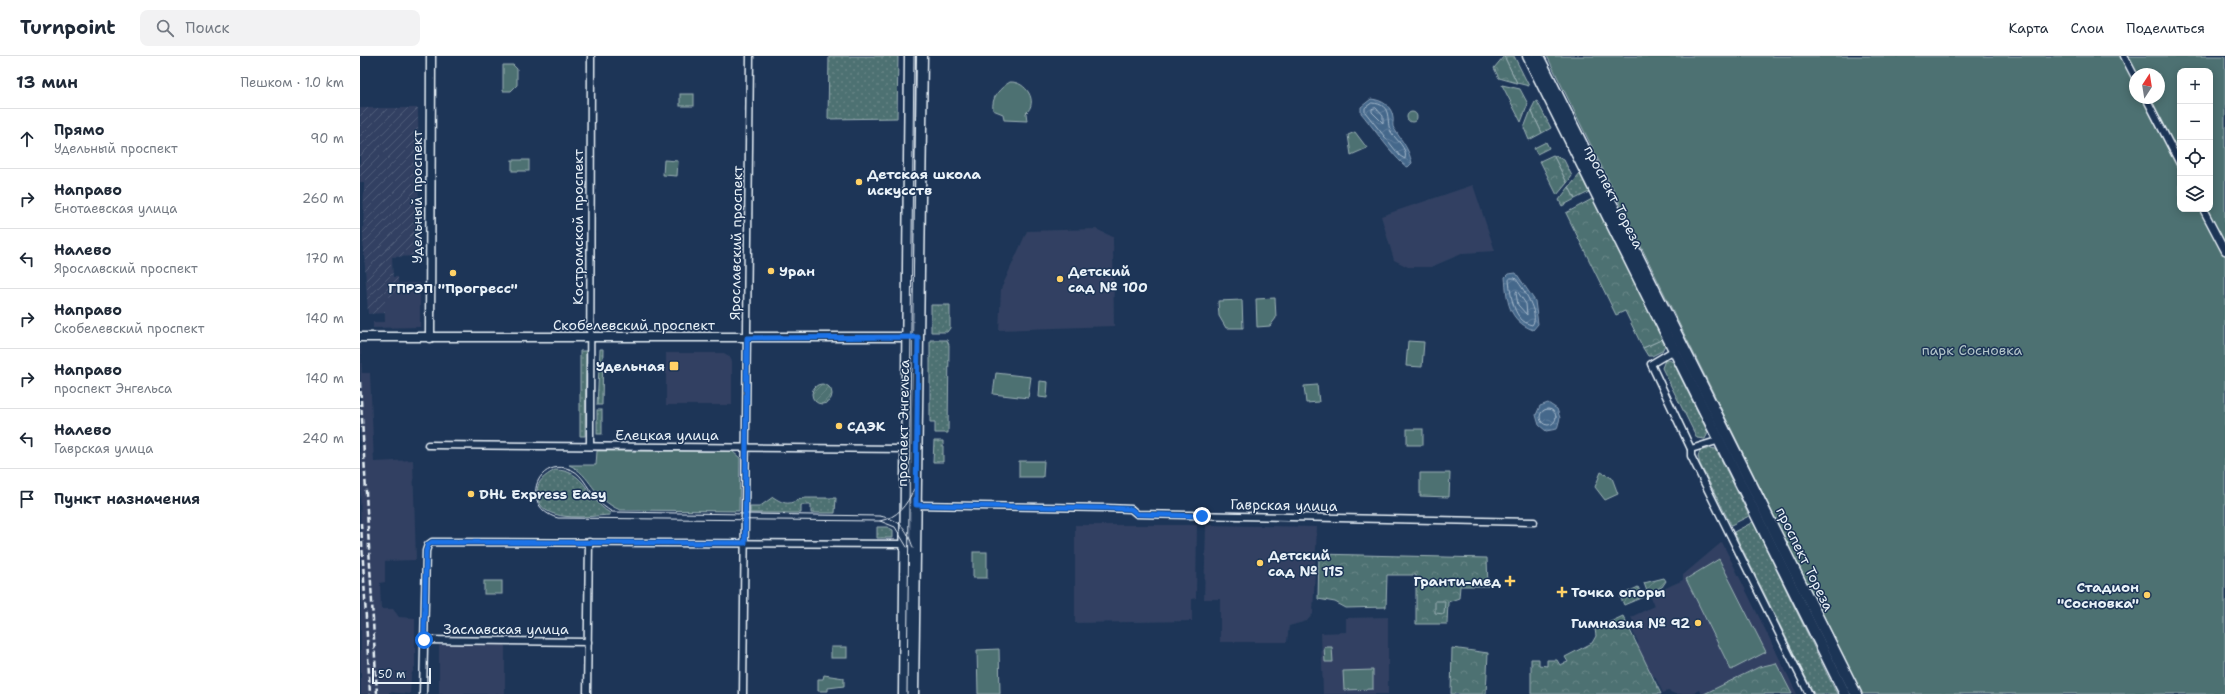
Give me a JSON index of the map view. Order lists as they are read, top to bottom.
{
  "streets": {
    "main road": ["проспект Тореза", "проспект Энгельса"],
    "street": [
      "Удельный проспект",
      "Костромской проспект",
      "Ярославский проспект",
      "Скобелевский проспект",
      "Елецкая улица",
      "Гаврская улица",
      "Заславская улица"
    ]
  },
  "crossings": [
    ["Удельный проспект", "Скобелевский проспект"],
    ["Костромской проспект", "Скобелевский проспект"],
    ["Костромской проспект", "Елецкая улица"],
    ["Ярославский проспект", "Скобелевский проспект"],
    ["Ярославский проспект", "Елецкая улица"],
    ["Скобелевский проспект", "проспект Энгельса"],
    ["проспект Энгельса", "Елецкая улица"],
    ["проспект Энгельса", "Гаврская улица"]
  ],
  "parks": ["парк Сосновка"],
  "places": {
    "other": [
      "Детская школа искусств",
      "Уран",
      "ГПРЭП \"Прогресс\"",
      "Детский сад № 100",
      "СДЭК",
      "DHL Express Easy",
      "Детский сад № 115",
      "Стадион \"Сосновка\"",
      "Гимназия № 92"
    ],
    "transit": ["Удельная"],
    "health": ["Гранти-мед", "Точка опоры"]
  },
  "scale_bar": "50 m",
  "north": "top",
  "page": {
    "header": "Turnpoint",
    "search": "Поиск",
    "nav": ["Карта", "Слои", "Поделиться"],
    "heading": ["13 мин", "Пешком · 1.0 km"],
    "map_buttons": ["+", "−"],
    "list": [
      ["Прямо", "Удельный проспект", "90 m"],
      ["Направо", "Енотаевская улица", "260 m"],
      ["Налево", "Ярославский проспект", "170 m"],
      ["Направо", "Скобелевский проспект", "140 m"],
      ["Направо", "проспект Энгельса", "140 m"],
      ["Налево", "Гаврская улица", "240 m"],
      "Пункт назначения"
    ],
    "scale": "50 m"
  }
}
